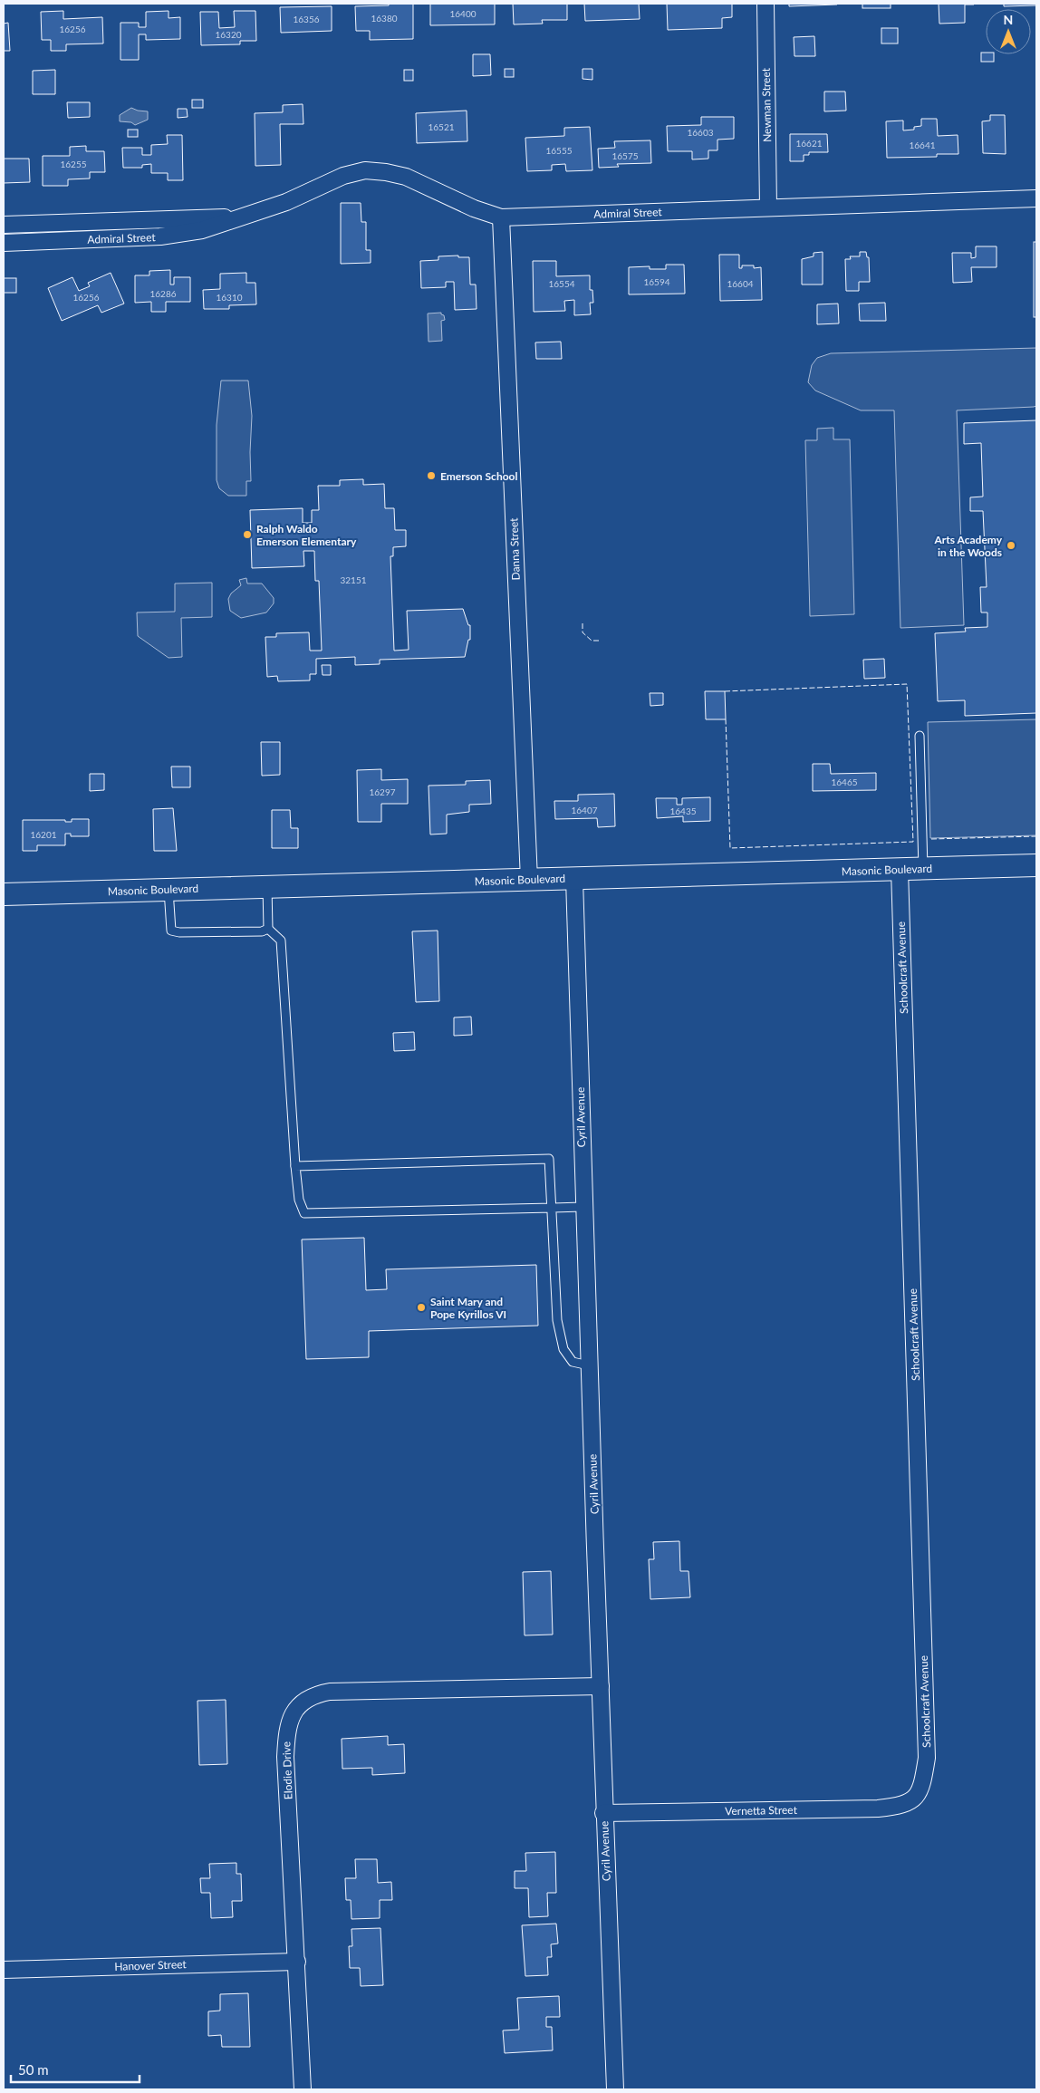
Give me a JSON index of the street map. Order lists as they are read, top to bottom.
{
  "streets": {
    "street": [
      "Newman Street",
      "Admiral Street",
      "Danna Street",
      "Masonic Boulevard",
      "Schoolcraft Avenue",
      "Cyril Avenue",
      "Elodie Drive",
      "Vernetta Street",
      "Hanover Street"
    ]
  },
  "crossings": [
    ["Newman Street", "Admiral Street"],
    ["Admiral Street", "Danna Street"],
    ["Danna Street", "Masonic Boulevard"],
    ["Masonic Boulevard", "Schoolcraft Avenue"],
    ["Masonic Boulevard", "Cyril Avenue"],
    ["Schoolcraft Avenue", "Vernetta Street"],
    ["Cyril Avenue", "Elodie Drive"],
    ["Cyril Avenue", "Vernetta Street"],
    ["Elodie Drive", "Hanover Street"]
  ],
  "places": [
    "Emerson School",
    "Ralph Waldo Emerson Elementary",
    "Arts Academy in the Woods",
    "Saint Mary and Pope Kyrillos VI"
  ],
  "house_numbers": [
    "16400",
    "16380",
    "16356",
    "16256",
    "16320",
    "16521",
    "16603",
    "16621",
    "16641",
    "16555",
    "16575",
    "16255",
    "16594",
    "16554",
    "16604",
    "16286",
    "16256",
    "16310",
    "32151",
    "16465",
    "16297",
    "16407",
    "16435",
    "16201"
  ],
  "scale_bar": "50 m",
  "north": "top"
}
